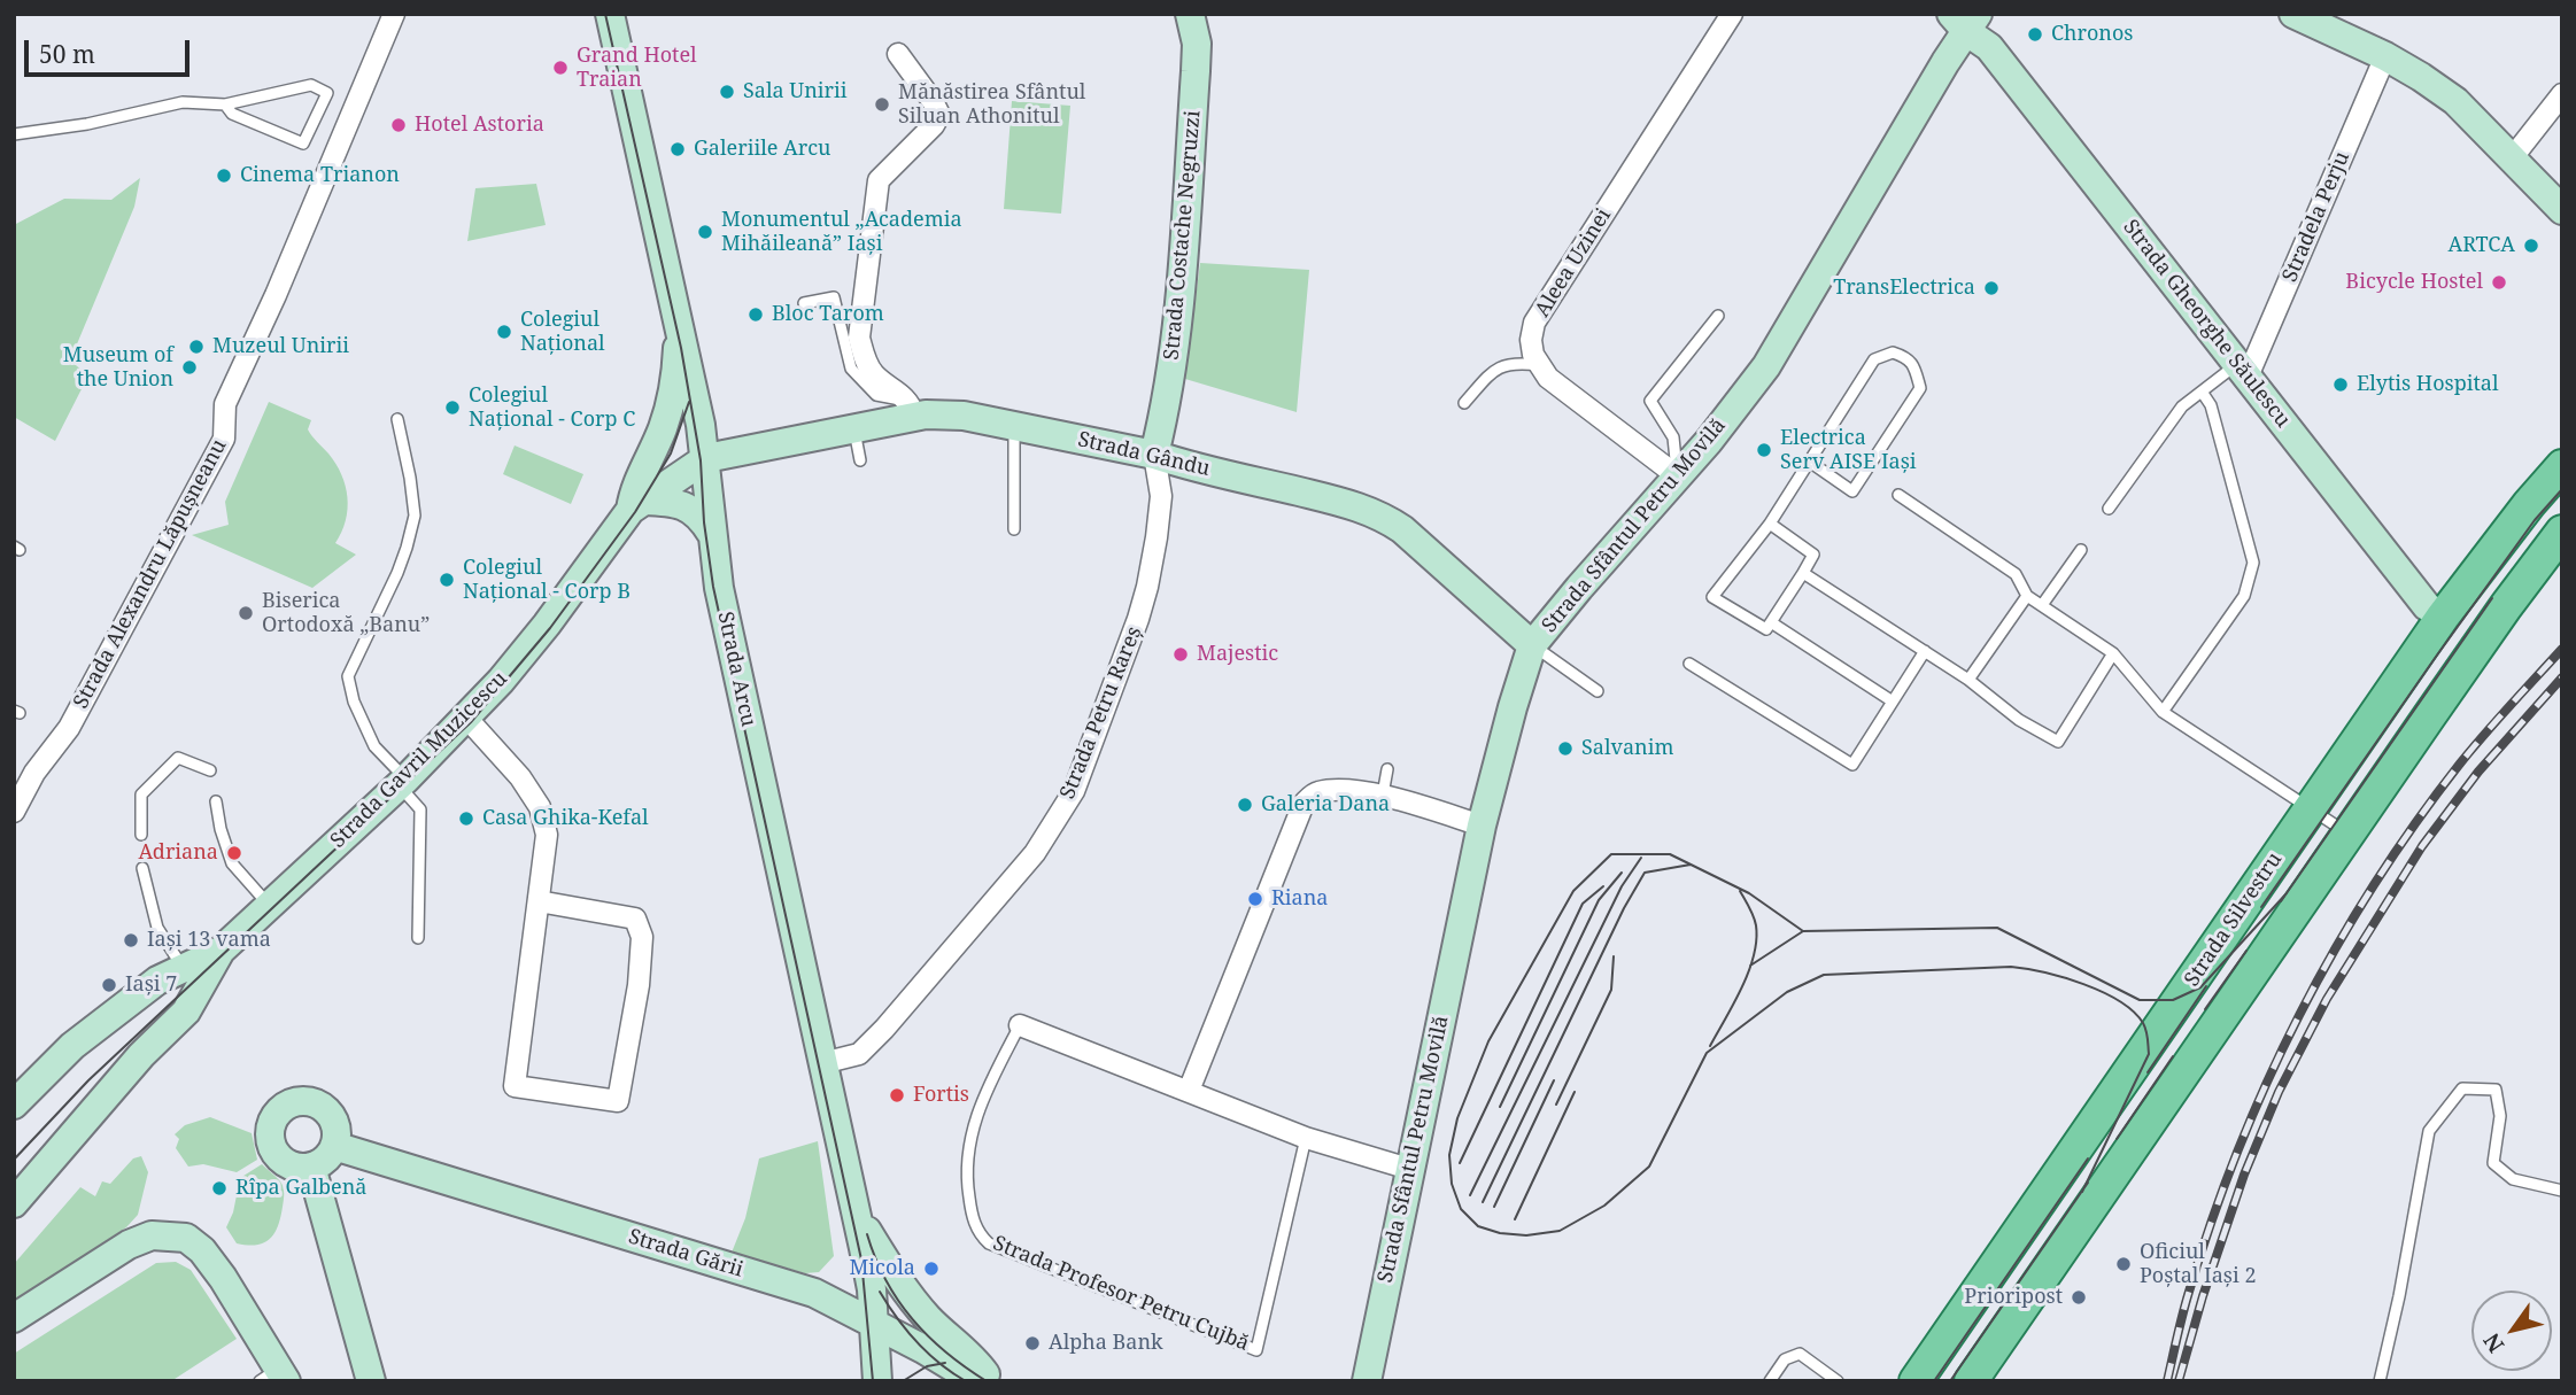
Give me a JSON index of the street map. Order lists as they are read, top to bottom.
{
  "streets": {
    "main road": ["Strada Silvestru"],
    "street": [
      "Stradela Perju",
      "Strada Costache Negruzzi",
      "Aleea Uzinei",
      "Strada Gheorghe Săulescu",
      "Strada Gându",
      "Strada Sfântul Petru Movilă",
      "Strada Alexandru Lăpușneanu",
      "Strada Arcu",
      "Strada Petru Rareș",
      "Strada Gavril Muzicescu",
      "Strada Gării",
      "Strada Profesor Petru Cujbă"
    ]
  },
  "crossings": [
    ["Stradela Perju", "Strada Gheorghe Săulescu"],
    ["Strada Costache Negruzzi", "Strada Gându"],
    ["Strada Costache Negruzzi", "Strada Petru Rareș"],
    ["Strada Gheorghe Săulescu", "Strada Sfântul Petru Movilă"],
    ["Strada Gheorghe Săulescu", "Strada Silvestru"],
    ["Strada Gându", "Strada Sfântul Petru Movilă"],
    ["Strada Gându", "Strada Arcu"],
    ["Strada Gându", "Strada Petru Rareș"],
    ["Strada Gându", "Strada Gavril Muzicescu"],
    ["Strada Sfântul Petru Movilă", "Strada Profesor Petru Cujbă"],
    ["Strada Arcu", "Strada Petru Rareș"],
    ["Strada Arcu", "Strada Gavril Muzicescu"],
    ["Strada Arcu", "Strada Gării"]
  ],
  "places": [
    "Chronos",
    "Grand Hotel Traian",
    "Sala Unirii",
    "Mănăstirea Sfântul Siluan Athonitul",
    "Hotel Astoria",
    "Galeriile Arcu",
    "Cinema Trianon",
    "Monumentul „Academia Mihăileană” Iași",
    "ARTCA",
    "Bicycle Hostel",
    "TransElectrica",
    "Bloc Tarom",
    "Colegiul Național",
    "Muzeul Unirii",
    "Museum of the Union",
    "Elytis Hospital",
    "Colegiul Național - Corp C",
    "Electrica Serv AISE Iași",
    "Colegiul Național - Corp B",
    "Biserica Ortodoxă „Banu”",
    "Majestic",
    "Salvanim",
    "Galeria Dana",
    "Casa Ghika-Kefal",
    "Adriana",
    "Riana",
    "Iași 13 vama",
    "Iași 7",
    "Fortis",
    "Rîpa Galbenă",
    "Oficiul Poștal Iași 2",
    "Micola",
    "Prioripost",
    "Alpha Bank"
  ],
  "scale_bar": "50 m",
  "north": "bottom left"
}
